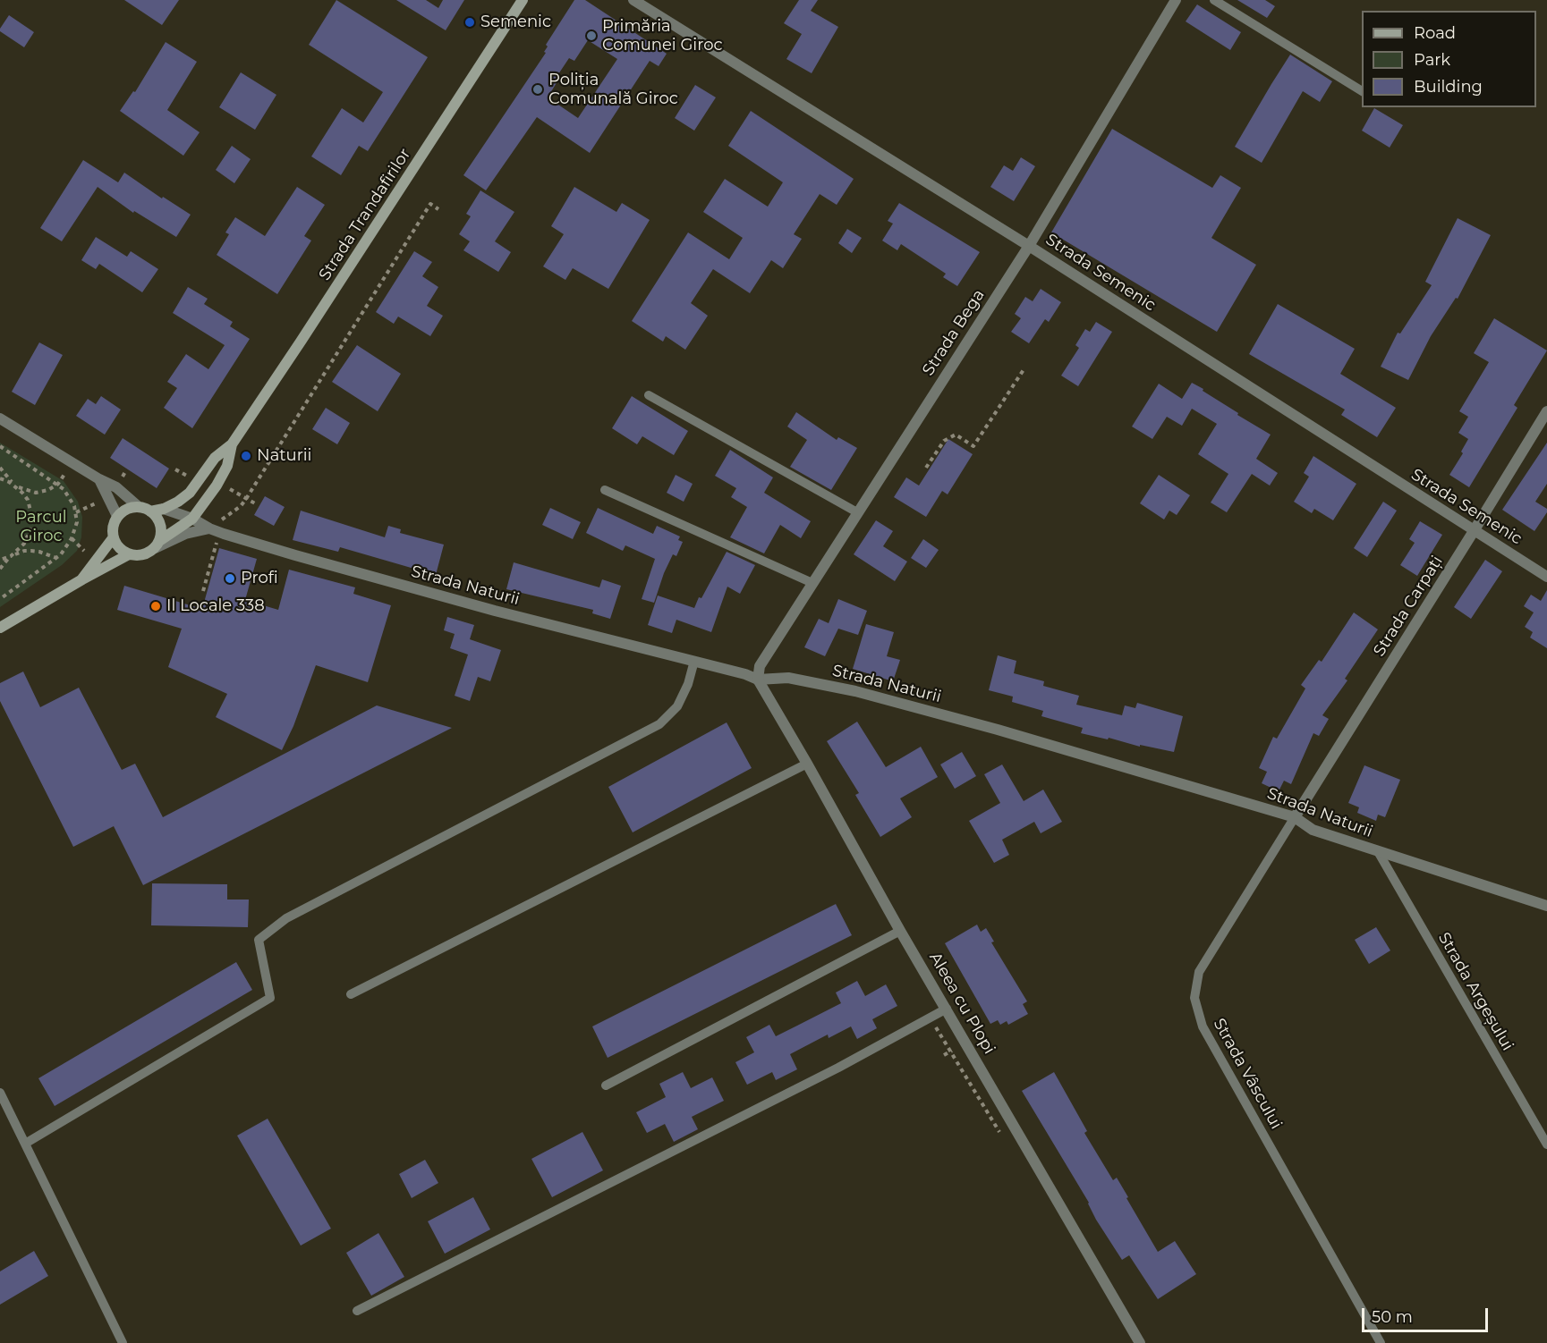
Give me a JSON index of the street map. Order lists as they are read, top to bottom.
{
  "streets": {
    "main road": ["Strada Trandafirilor"],
    "street": [
      "Strada Semenic",
      "Strada Bega",
      "Strada Naturii",
      "Strada Carpați",
      "Aleea cu Plopi"
    ],
    "lane": ["Strada Argeșului", "Strada Vâscului"]
  },
  "crossings": [
    ["Strada Trandafirilor", "Strada Naturii"],
    ["Strada Semenic", "Strada Bega"],
    ["Strada Semenic", "Strada Carpați"],
    ["Strada Bega", "Strada Naturii"],
    ["Strada Bega", "Aleea cu Plopi"],
    ["Strada Naturii", "Strada Carpați"],
    ["Strada Naturii", "Strada Argeșului"],
    ["Strada Naturii", "Aleea cu Plopi"],
    ["Strada Naturii", "Strada Vâscului"],
    ["Strada Carpați", "Strada Vâscului"]
  ],
  "parks": ["Parcul Giroc"],
  "places": [
    "Semenic",
    "Primăria Comunei Giroc",
    "Poliția Comunală Giroc",
    "Naturii",
    "Profi",
    "Il Locale 338"
  ],
  "legend": ["Road", "Park", "Building"],
  "scale_bar": "50 m"
}
